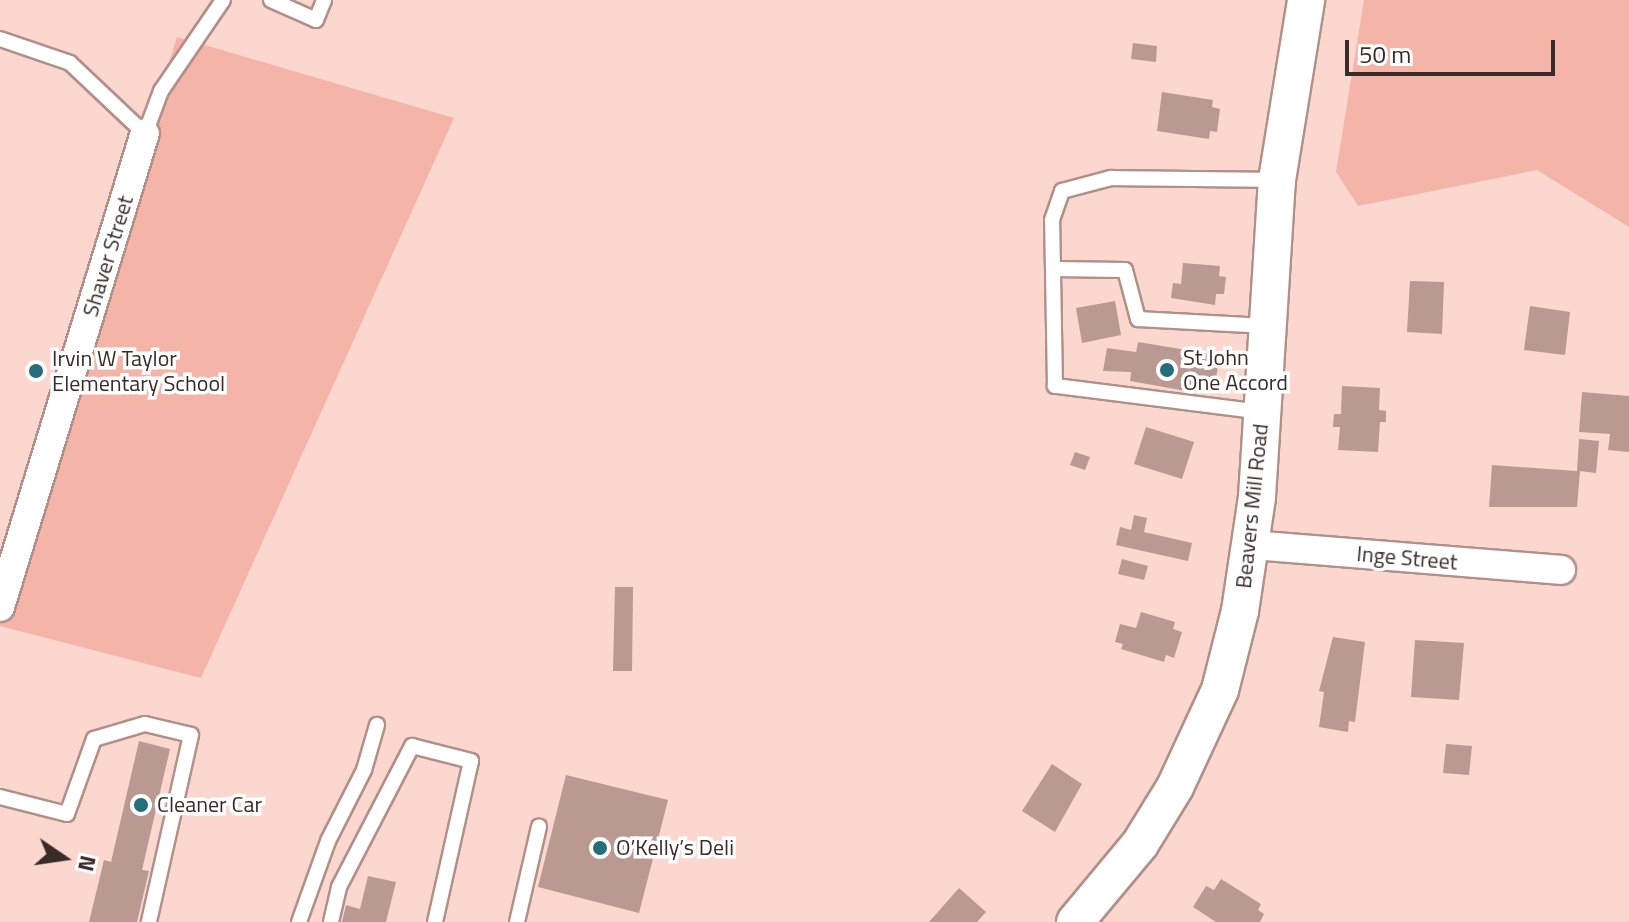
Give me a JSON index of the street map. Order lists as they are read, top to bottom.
{
  "streets": {
    "street": ["Shaver Street", "Beavers Mill Road", "Inge Street"]
  },
  "crossings": [
    ["Beavers Mill Road", "Inge Street"]
  ],
  "places": [
    "St John One Accord",
    "Irvin W Taylor Elementary School",
    "Cleaner Car",
    "O’Kelly’s Deli"
  ],
  "scale_bar": "50 m",
  "north": "right"
}
